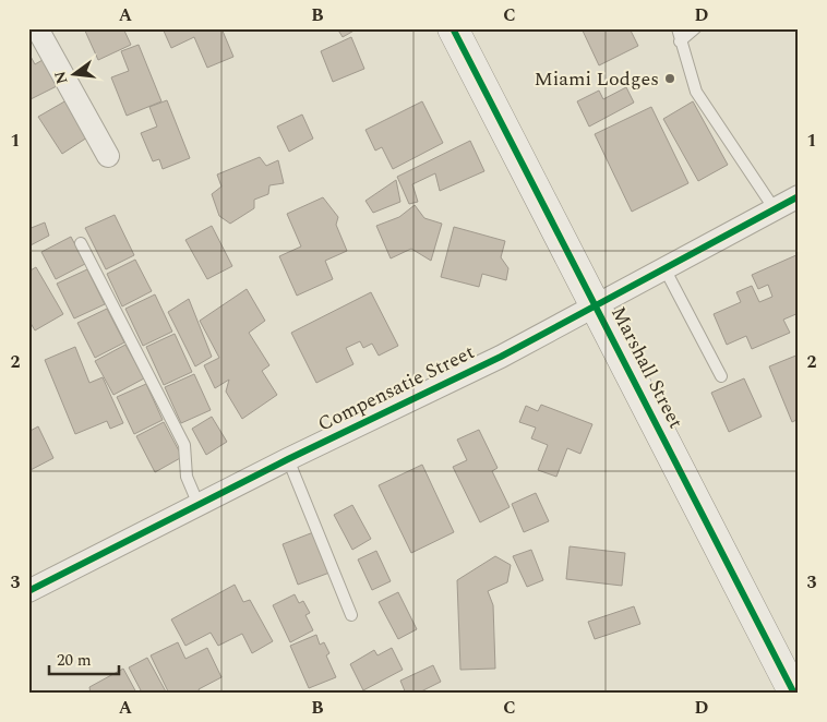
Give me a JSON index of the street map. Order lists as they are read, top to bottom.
{
  "streets": {
    "street": ["Marshall Street", "Compensatie Street"]
  },
  "crossings": [
    ["Marshall Street", "Compensatie Street"]
  ],
  "places": ["Miami Lodges"],
  "scale_bar": "20 m",
  "north": "left",
  "grid": {
    "columns": [
      "A",
      "B",
      "C",
      "D"
    ],
    "rows": ["1", "2", "3"]
  }
}
